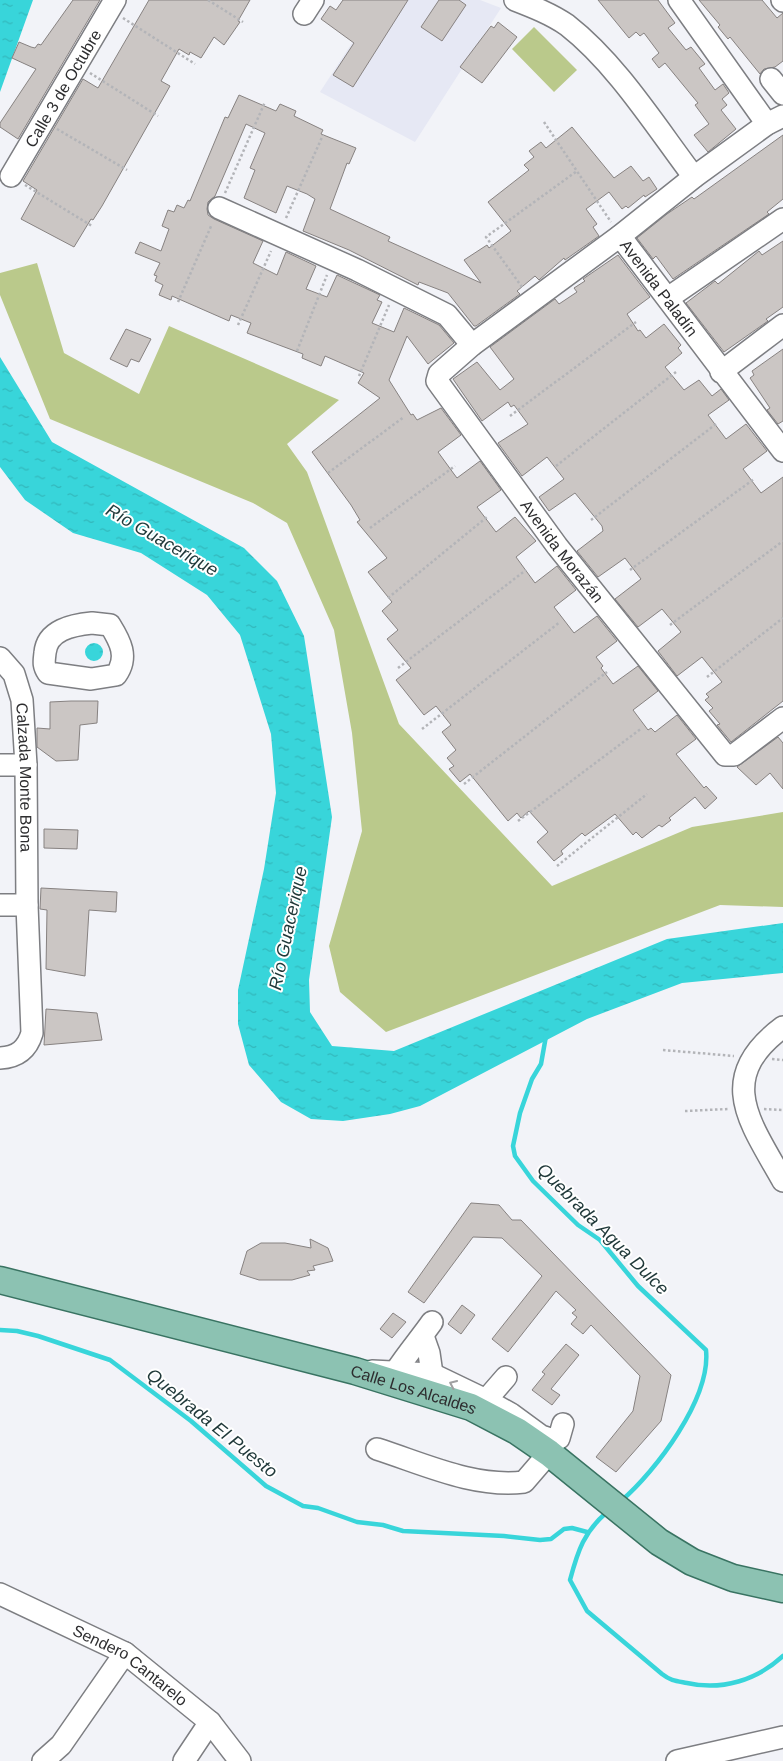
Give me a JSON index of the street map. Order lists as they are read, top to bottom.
{
  "streets": {
    "main road": ["Calle Los Alcaldes"],
    "street": [
      "Calle 3 de Octubre",
      "Avenida Paladín",
      "Avenida Morazán",
      "Calzada Monte Bona",
      "Sendero Cantarelo"
    ]
  },
  "crossings": [
    ["Avenida Paladín", "Avenida Morazán"]
  ],
  "water": ["Río Guacerique", "Quebrada Agua Dulce", "Quebrada El Puesto"]
}
